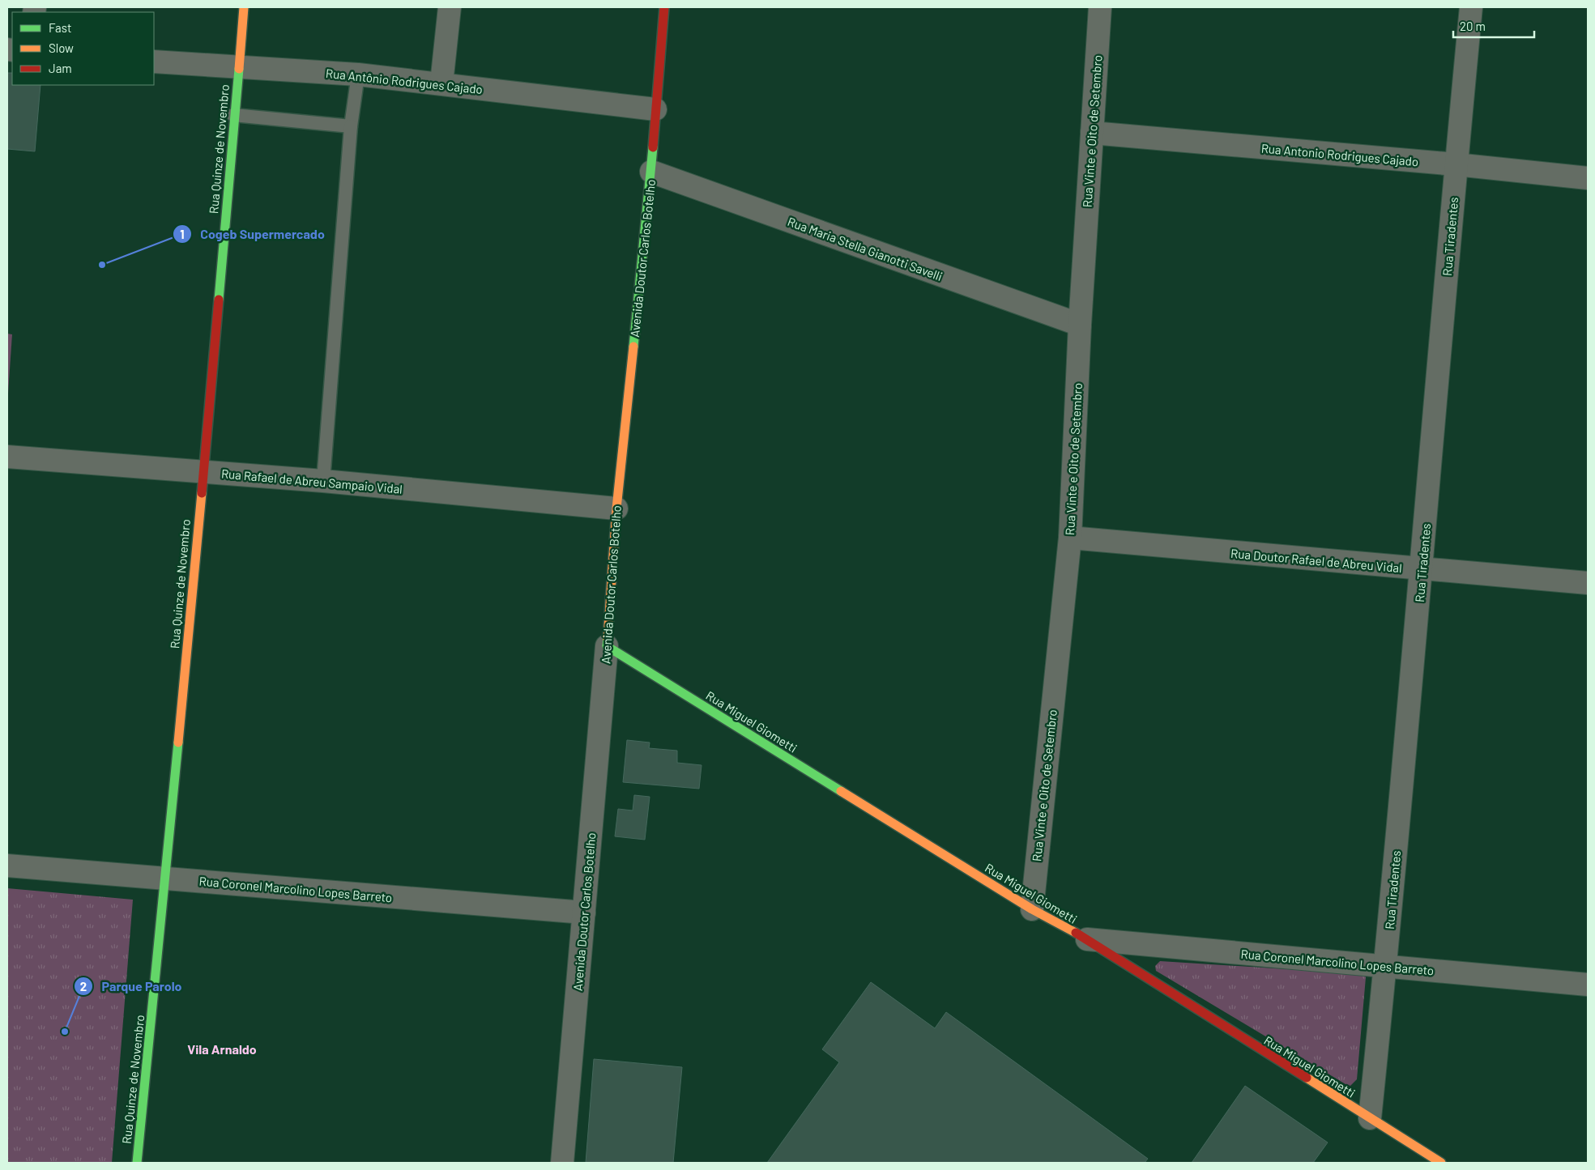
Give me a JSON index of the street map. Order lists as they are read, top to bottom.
{
  "streets": {
    "street": [
      "Rua Antônio Rodrigues Cajado",
      "Rua Vinte e Oito de Setembro",
      "Rua Quinze de Novembro",
      "Rua Antonio Rodrigues Cajado",
      "Rua Tiradentes",
      "Rua Maria Stella Gianotti Savelli",
      "Avenida Doutor Carlos Botelho",
      "Rua Rafael de Abreu Sampaio Vidal",
      "Rua Doutor Rafael de Abreu Vidal",
      "Rua Miguel Giometti",
      "Rua Coronel Marcolino Lopes Barreto"
    ]
  },
  "crossings": [
    ["Rua Antônio Rodrigues Cajado", "Rua Quinze de Novembro"],
    ["Rua Antônio Rodrigues Cajado", "Avenida Doutor Carlos Botelho"],
    ["Rua Vinte e Oito de Setembro", "Rua Antonio Rodrigues Cajado"],
    ["Rua Vinte e Oito de Setembro", "Rua Maria Stella Gianotti Savelli"],
    ["Rua Vinte e Oito de Setembro", "Rua Doutor Rafael de Abreu Vidal"],
    ["Rua Vinte e Oito de Setembro", "Rua Miguel Giometti"],
    ["Rua Quinze de Novembro", "Rua Rafael de Abreu Sampaio Vidal"],
    ["Rua Quinze de Novembro", "Rua Coronel Marcolino Lopes Barreto"],
    ["Rua Antonio Rodrigues Cajado", "Rua Tiradentes"],
    ["Rua Tiradentes", "Rua Doutor Rafael de Abreu Vidal"],
    ["Rua Tiradentes", "Rua Miguel Giometti"],
    ["Rua Tiradentes", "Rua Coronel Marcolino Lopes Barreto"],
    ["Rua Maria Stella Gianotti Savelli", "Avenida Doutor Carlos Botelho"],
    ["Avenida Doutor Carlos Botelho", "Rua Rafael de Abreu Sampaio Vidal"],
    ["Avenida Doutor Carlos Botelho", "Rua Miguel Giometti"],
    ["Avenida Doutor Carlos Botelho", "Rua Coronel Marcolino Lopes Barreto"],
    ["Rua Miguel Giometti", "Rua Coronel Marcolino Lopes Barreto"]
  ],
  "districts": ["Vila Arnaldo"],
  "places": ["Cogeb Supermercado", "Parque Parolo"],
  "legend": ["Fast", "Slow", "Jam"],
  "scale_bar": "20 m"
}
